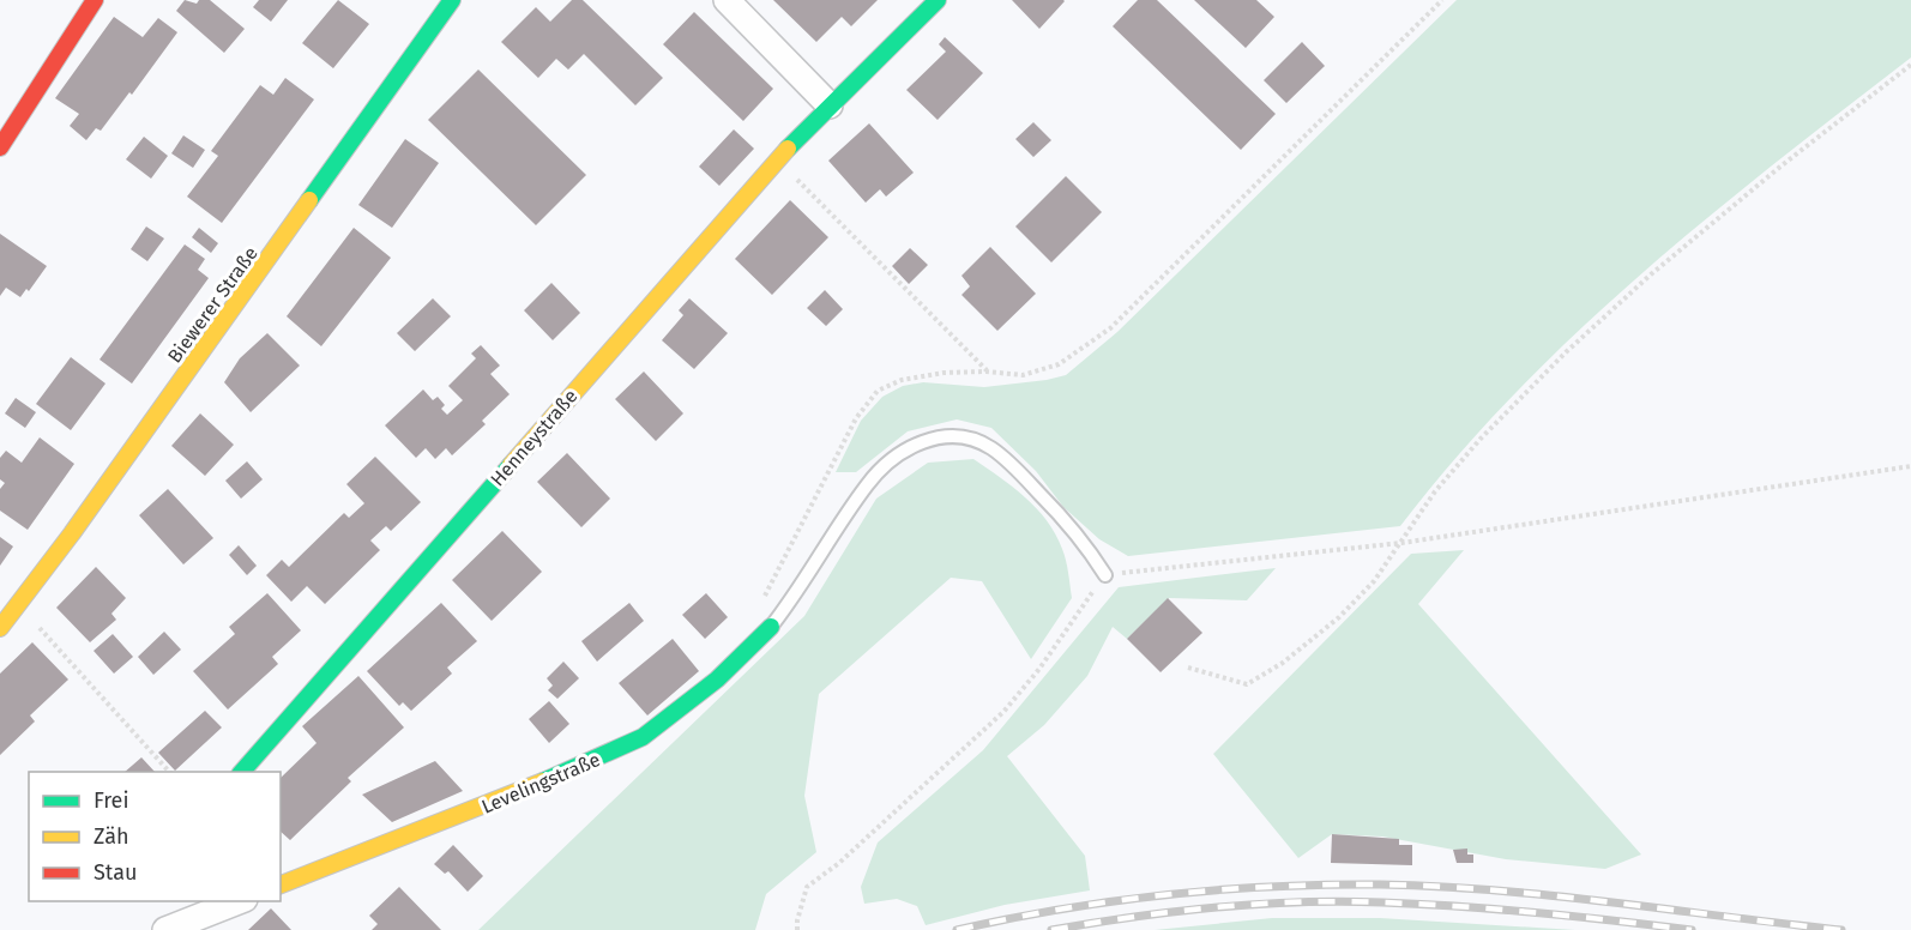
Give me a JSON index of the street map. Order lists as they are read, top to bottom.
{
  "streets": {
    "street": ["Biewerer Straße", "Henneystraße", "Levelingstraße"]
  },
  "legend": ["Frei", "Zäh", "Stau"]
}
